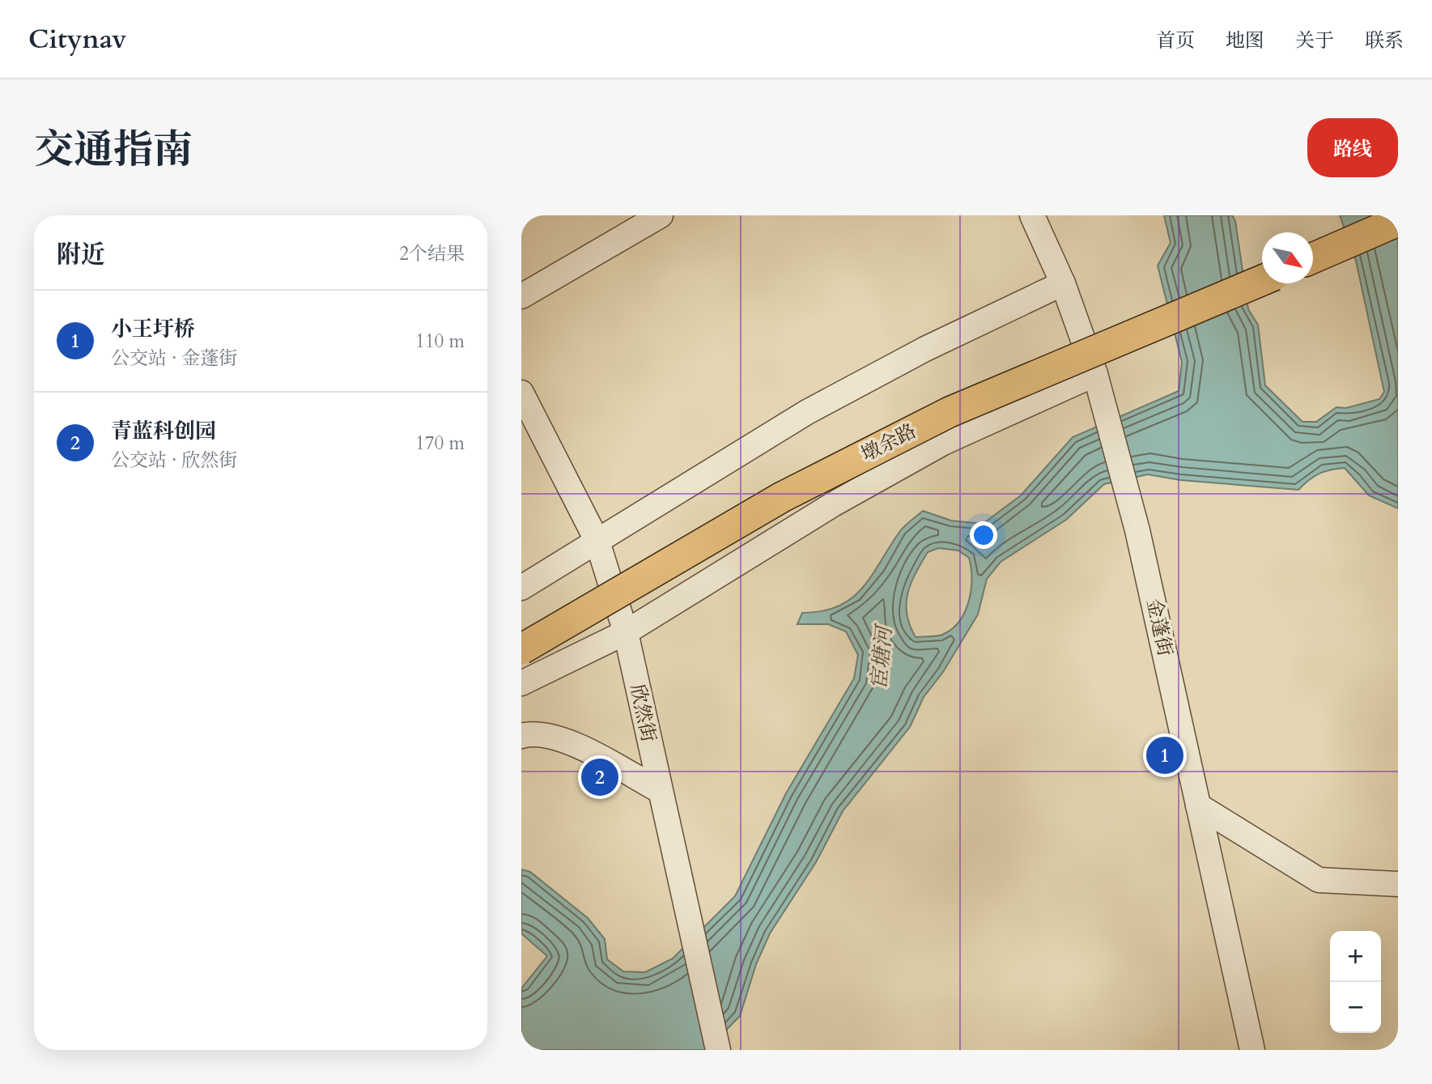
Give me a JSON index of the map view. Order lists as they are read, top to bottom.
{
  "streets": {
    "main road": ["墩余路"],
    "street": ["金蓬街", "欣然街"]
  },
  "crossings": [
    ["墩余路", "金蓬街"],
    ["墩余路", "欣然街"]
  ],
  "water": ["宦塘河"],
  "north": "bottom right",
  "page": {
    "header": "Citynav",
    "nav": [
      "首页",
      "地图",
      "关于",
      "联系"
    ],
    "title": "交通指南",
    "buttons": "路线",
    "heading": ["附近", "2个结果"],
    "list": [
      {
        "mark": "1",
        "name": "小王圩桥",
        "note": "公交站 · 金蓬街",
        "value": "110 m"
      },
      {
        "mark": "2",
        "name": "青蓝科创园",
        "note": "公交站 · 欣然街",
        "value": "170 m"
      }
    ],
    "pins": ["1", "2"],
    "map_buttons": ["+", "−"]
  }
}
